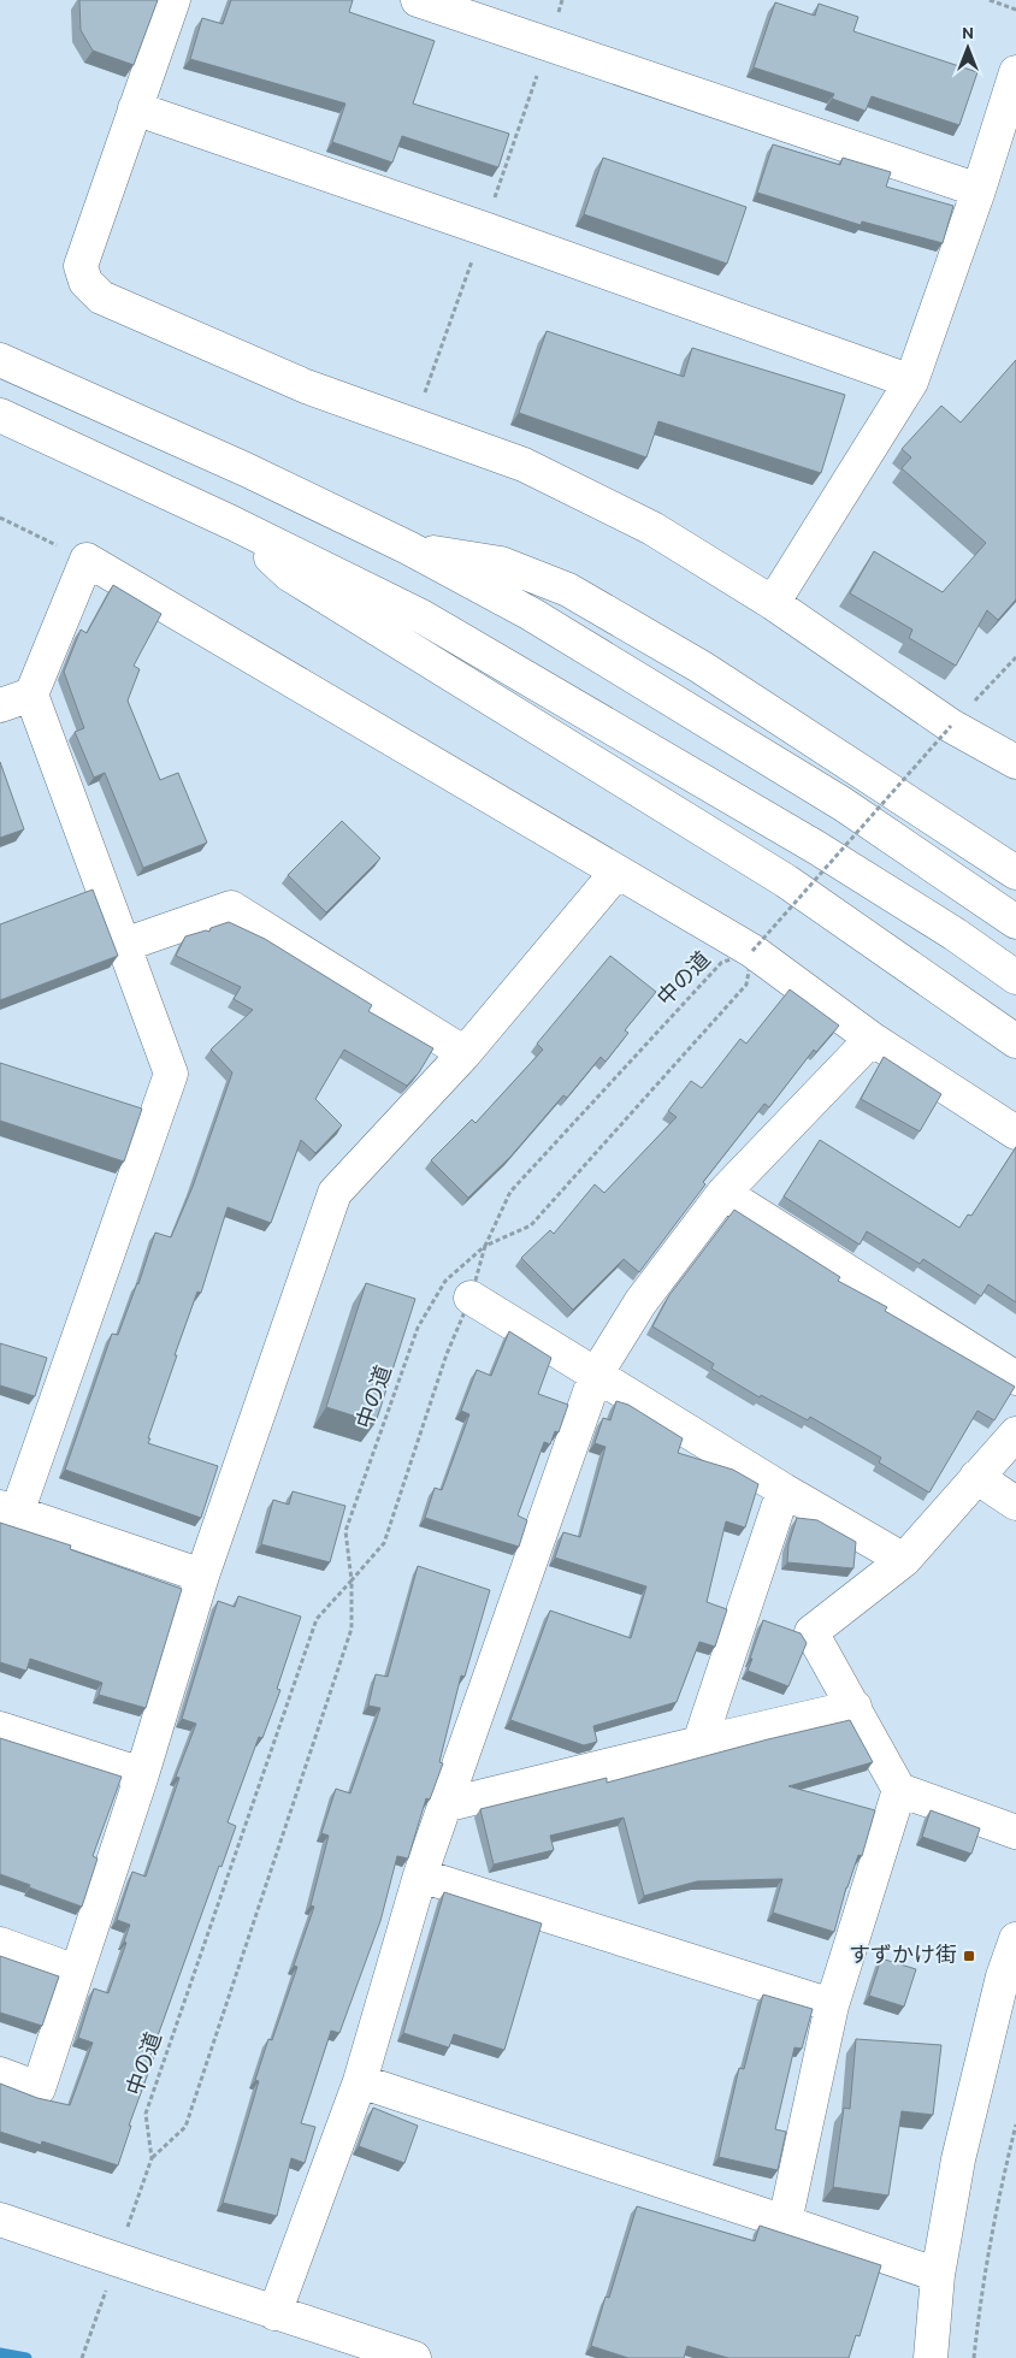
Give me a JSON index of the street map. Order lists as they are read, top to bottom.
{
  "streets": {
    "path": ["中の道"]
  },
  "places": {
    "transit": ["すずかけ街"]
  },
  "north": "top"
}
